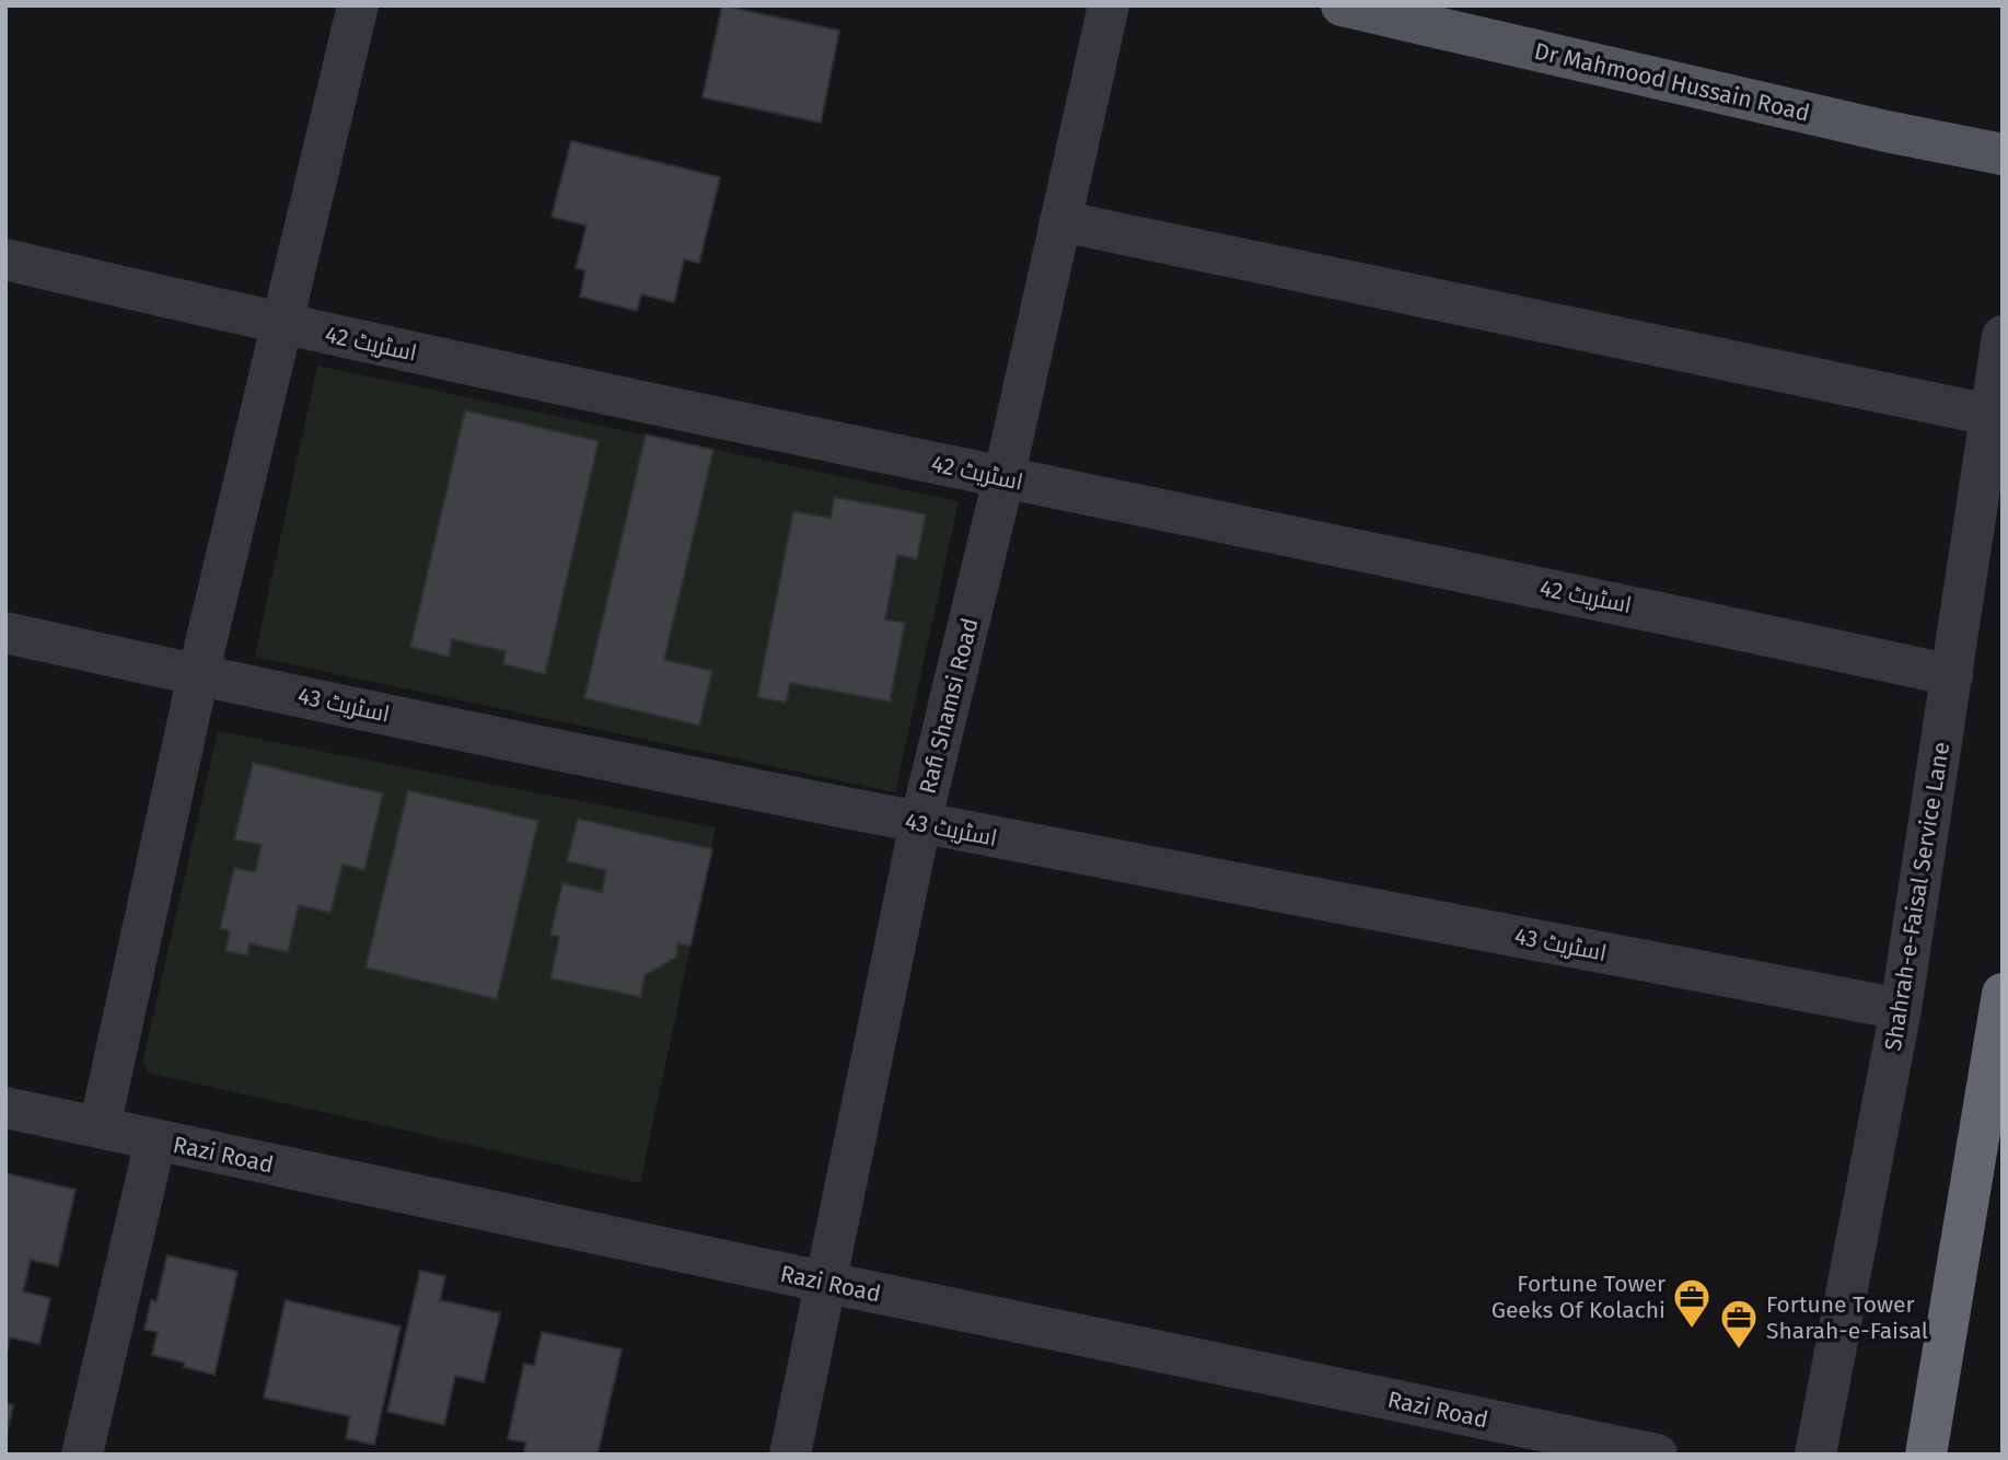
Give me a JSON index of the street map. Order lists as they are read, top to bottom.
{
  "streets": {
    "main road": ["Dr Mahmood Hussain Road"],
    "street": [
      "اسٹریٹ 42",
      "اسٹریٹ 43",
      "Rafi Shamsi Road",
      "Shahrah-e-Faisal Service Lane",
      "Razi Road"
    ]
  },
  "crossings": [
    ["اسٹریٹ 42", "Rafi Shamsi Road"],
    ["اسٹریٹ 42", "Shahrah-e-Faisal Service Lane"],
    ["اسٹریٹ 43", "Rafi Shamsi Road"],
    ["اسٹریٹ 43", "Shahrah-e-Faisal Service Lane"],
    ["Rafi Shamsi Road", "Razi Road"]
  ],
  "places": {
    "office": ["Fortune Tower Geeks Of Kolachi", "Fortune Tower Sharah-e-Faisal"]
  }
}
